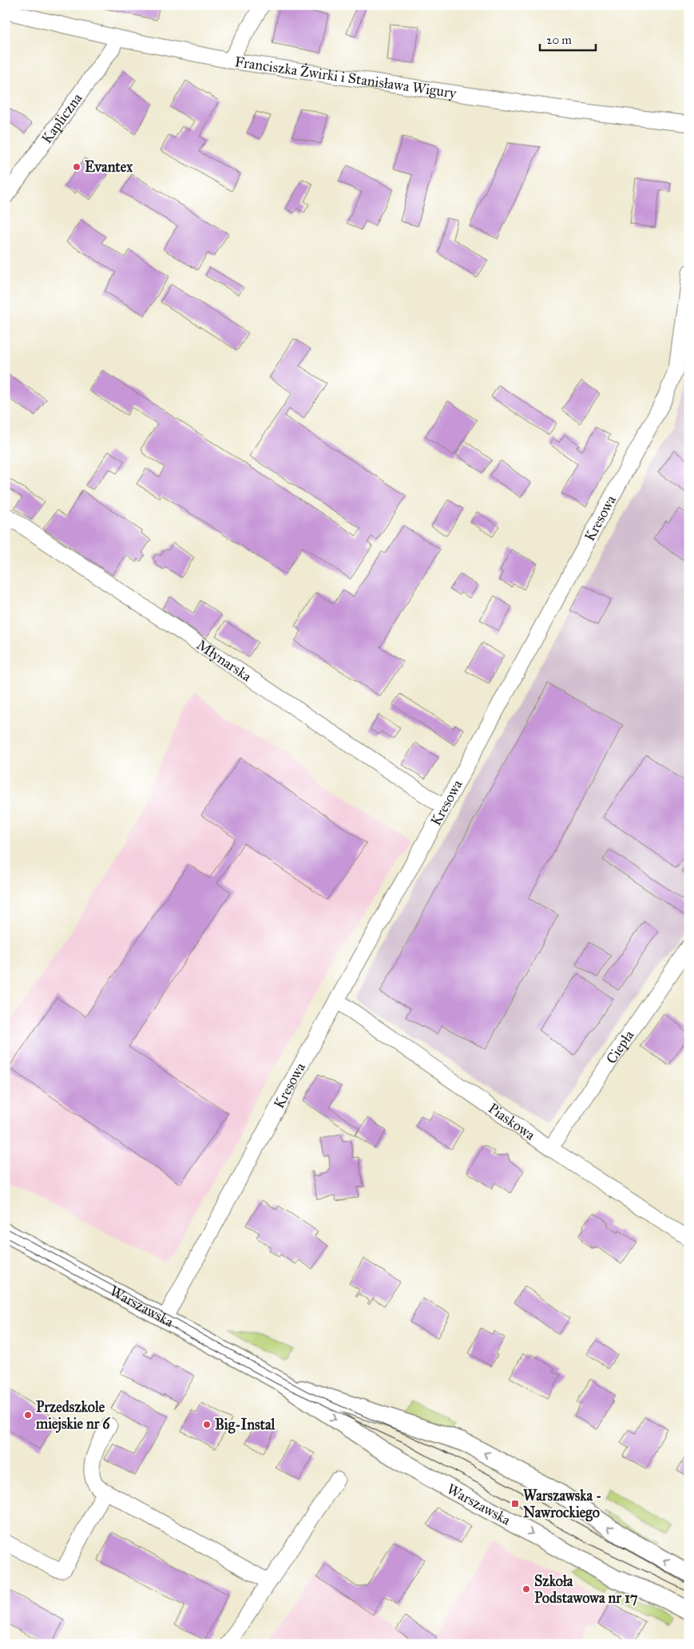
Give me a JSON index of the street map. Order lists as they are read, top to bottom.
{
  "streets": {
    "street": [
      "Franciszka Żwirki i Stanisława Wigury",
      "Kapliczna",
      "Kresowa",
      "Młynarska",
      "Ciepła",
      "Piaskowa",
      "Warszawska"
    ]
  },
  "crossings": [
    ["Franciszka Żwirki i Stanisława Wigury", "Kapliczna"],
    ["Kresowa", "Młynarska"],
    ["Kresowa", "Piaskowa"],
    ["Kresowa", "Warszawska"],
    ["Ciepła", "Piaskowa"]
  ],
  "places": {
    "other": [
      "Evantex",
      "Przedszkole miejskie nr 6",
      "Big-Instal",
      "Szkoła Podstawowa nr 17"
    ],
    "transit": ["Warszawska - Nawrockiego"]
  },
  "scale_bar": "20 m"
}
